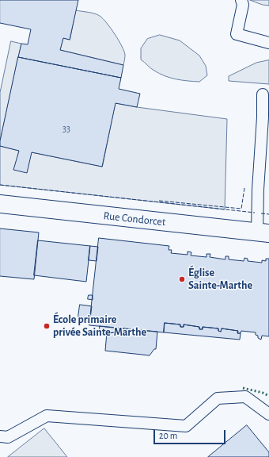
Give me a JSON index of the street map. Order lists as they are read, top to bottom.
{
  "streets": {
    "street": ["Rue Condorcet"]
  },
  "places": ["Église Sainte-Marthe", "École primaire privée Sainte-Marthe"],
  "house_numbers": ["33"],
  "scale_bar": "20 m"
}
